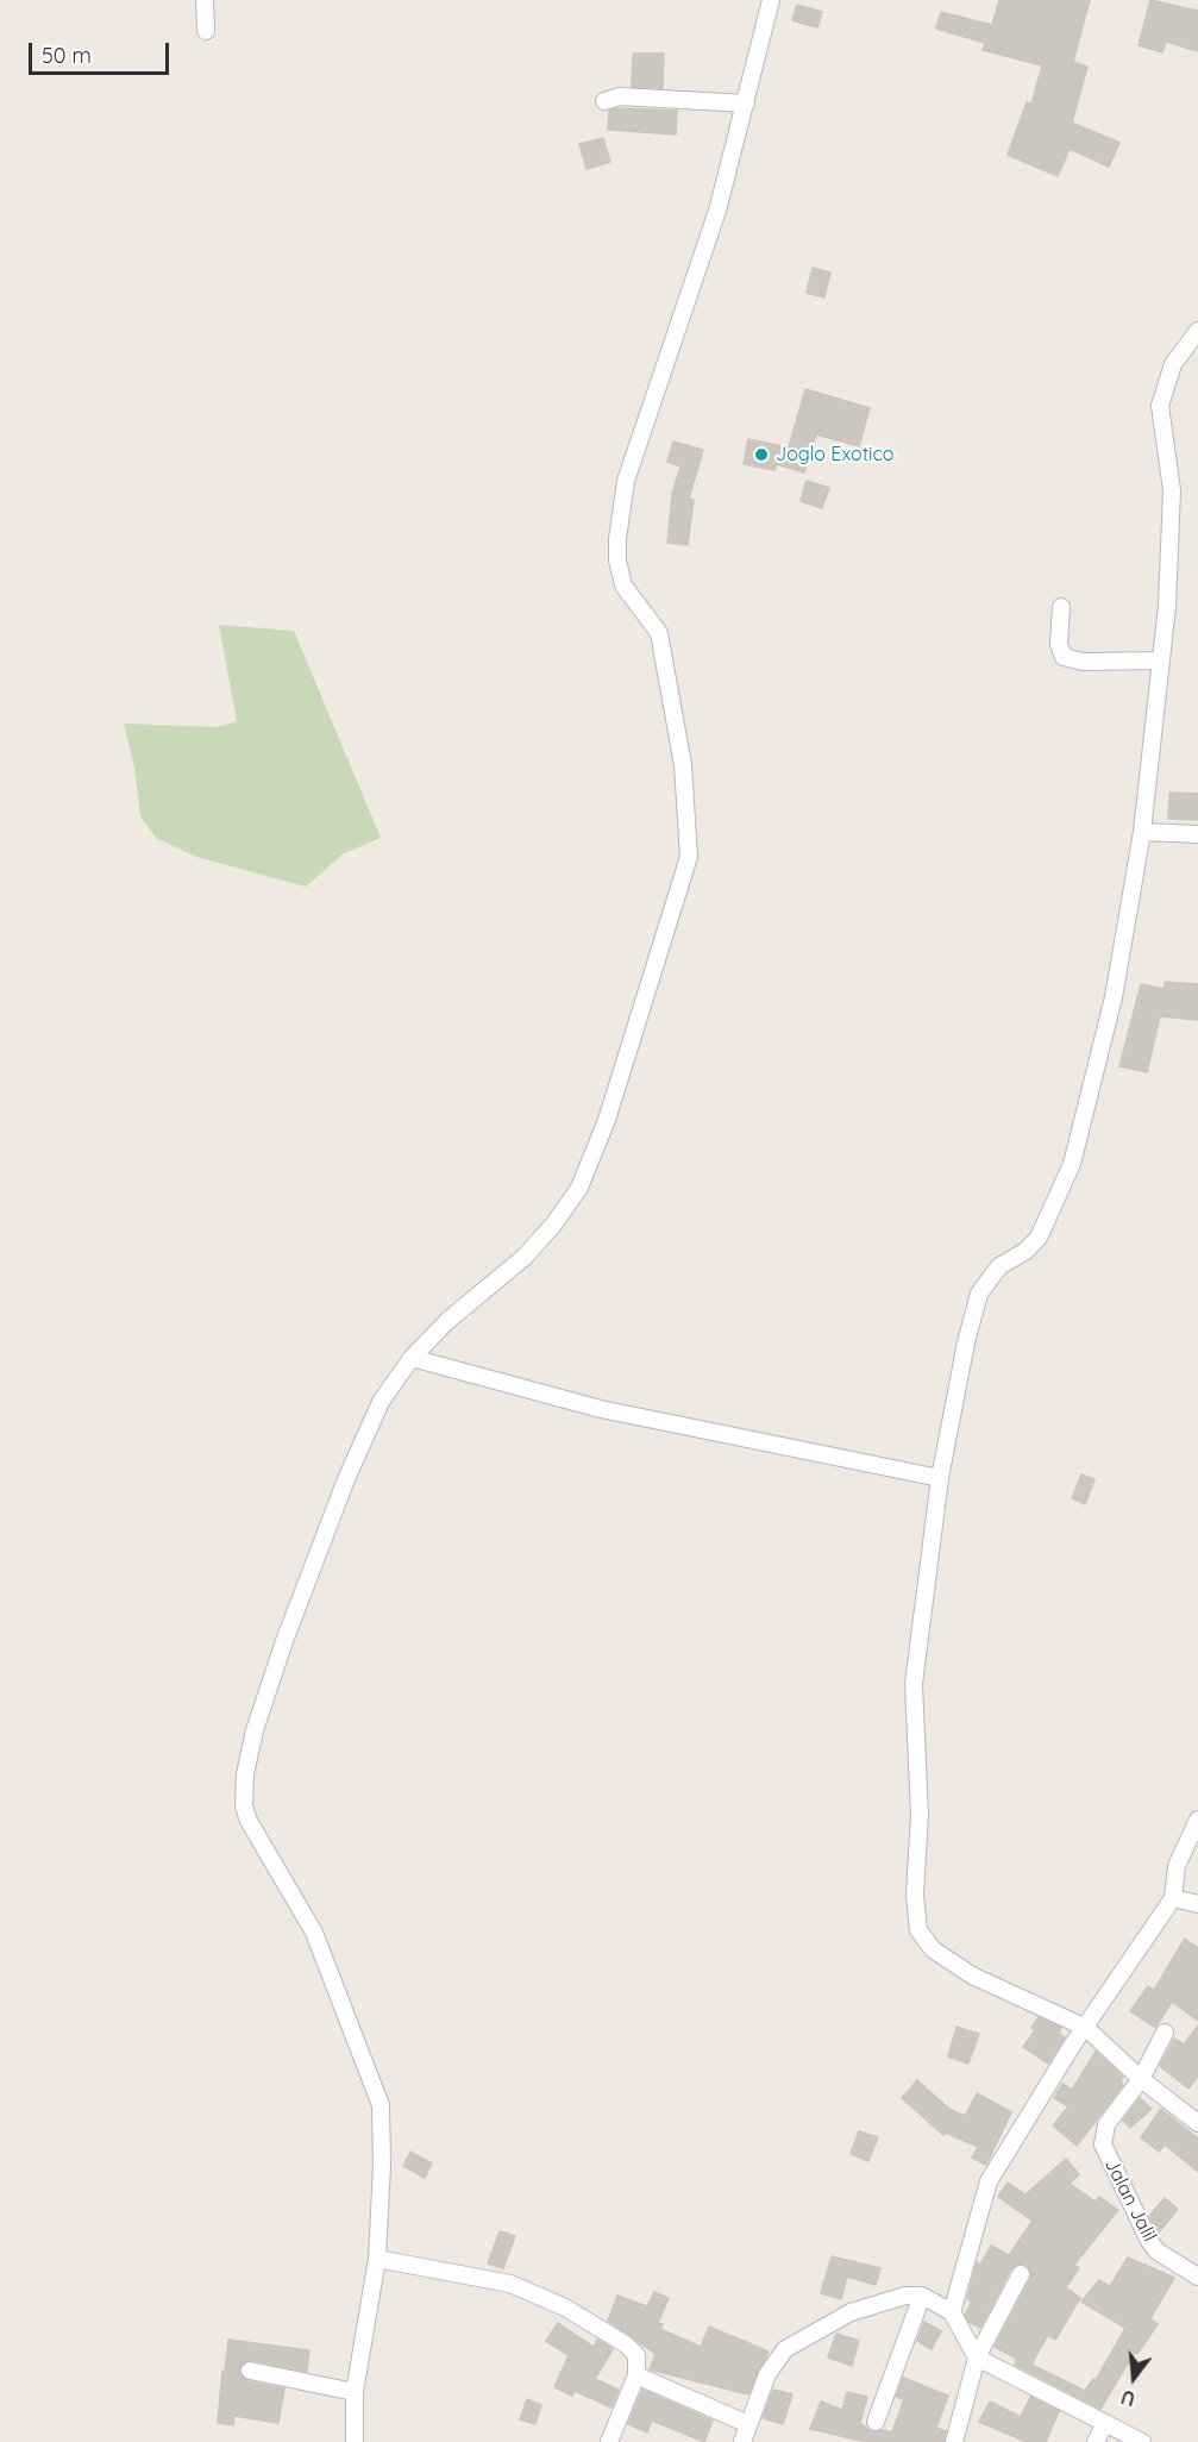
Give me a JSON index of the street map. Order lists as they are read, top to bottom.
{
  "streets": {
    "street": ["Jalan Jalil"]
  },
  "places": ["Joglo Exotico"],
  "scale_bar": "50 m",
  "north": "bottom"
}
